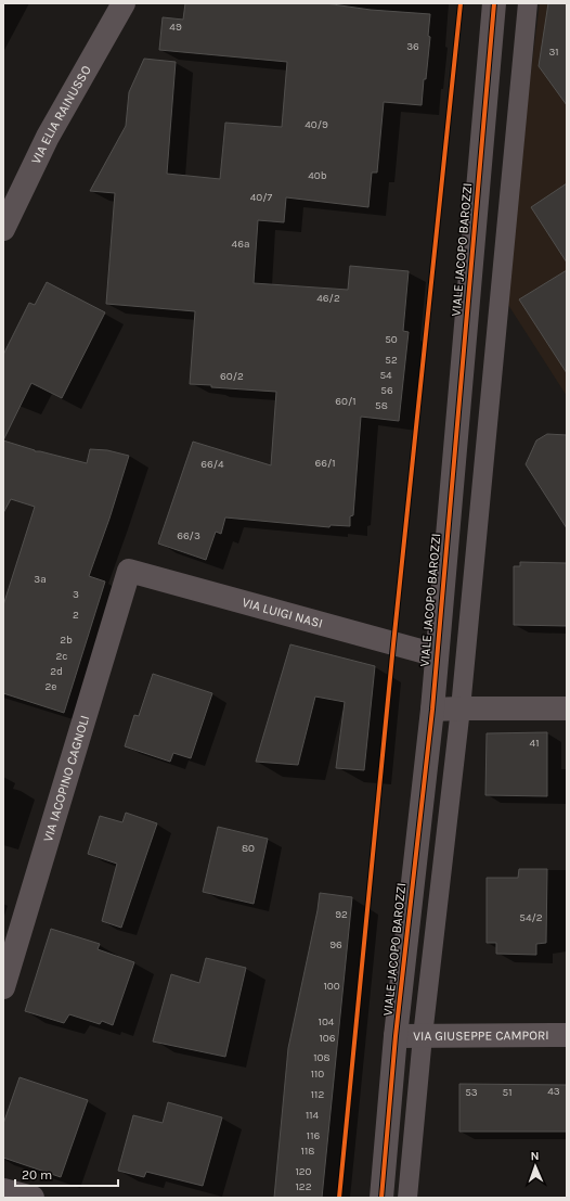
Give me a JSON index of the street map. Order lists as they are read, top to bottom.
{
  "streets": {
    "street": [
      "VIA ELIA RAINUSSO",
      "VIALE JACOPO BAROZZI",
      "VIA LUIGI NASI",
      "VIA IACOPINO CAGNOLI",
      "VIA GIUSEPPE CAMPORI"
    ]
  },
  "crossings": [
    ["VIALE JACOPO BAROZZI", "VIA LUIGI NASI"],
    ["VIALE JACOPO BAROZZI", "VIA GIUSEPPE CAMPORI"],
    ["VIA LUIGI NASI", "VIA IACOPINO CAGNOLI"]
  ],
  "house_numbers": [
    "49",
    "36",
    "31",
    "40/9",
    "40b",
    "40/7",
    "46a",
    "46/2",
    "50",
    "52",
    "54",
    "60/2",
    "56",
    "60/1",
    "58",
    "66/1",
    "66/4",
    "66/3",
    "3a",
    "3",
    "2",
    "2b",
    "2c",
    "2d",
    "2e",
    "41",
    "80",
    "92",
    "54/2",
    "96",
    "100",
    "104",
    "106",
    "108",
    "110",
    "43",
    "53",
    "51",
    "112",
    "114",
    "116",
    "118",
    "120",
    "122"
  ],
  "scale_bar": "20 m",
  "north": "top"
}
